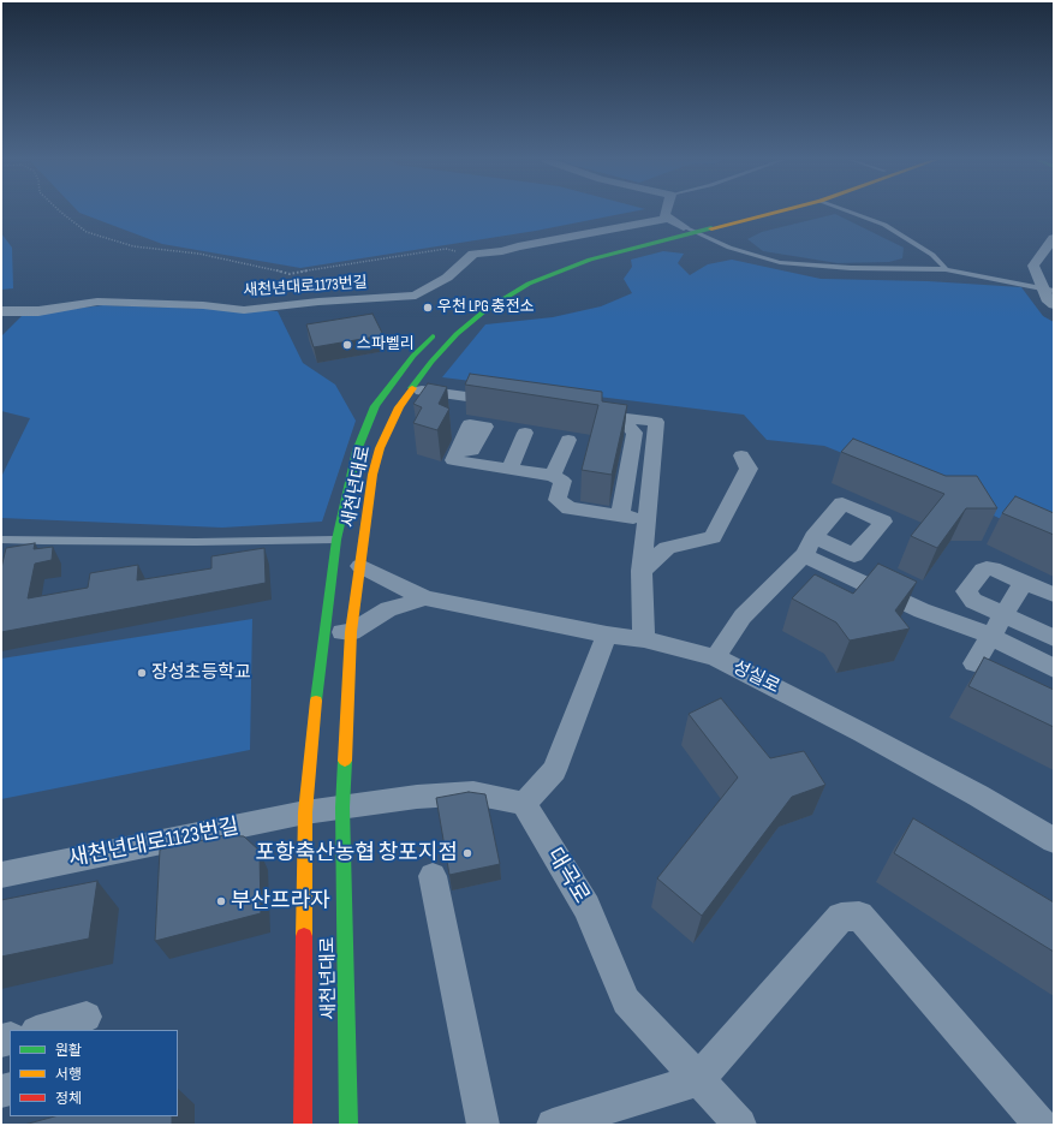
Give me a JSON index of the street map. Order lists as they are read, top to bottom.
{
  "streets": {
    "main road": ["새천년대로"],
    "street": [
      "새천년대로1173번길",
      "성실로",
      "새천년대로1123번길",
      "대곡로"
    ]
  },
  "crossings": [
    ["새천년대로", "새천년대로1123번길"]
  ],
  "places": [
    "우천 LPG 충전소",
    "스파벨리",
    "장성초등학교",
    "포항축산농협 창포지점",
    "부산프라자"
  ],
  "legend": ["원활", "서행", "정체"]
}
